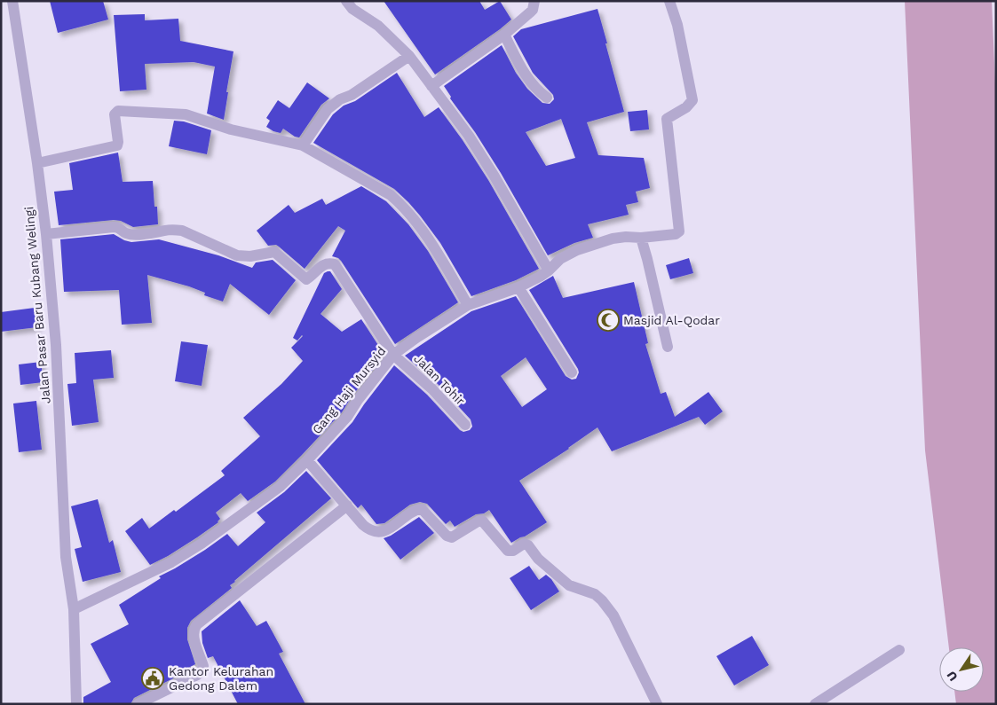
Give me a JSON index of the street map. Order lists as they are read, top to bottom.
{
  "streets": {
    "street": ["Jalan Pasar Baru Kubang Welingi", "Jalan Tohir", "Gang Haji Mursyid"]
  },
  "crossings": [
    ["Jalan Pasar Baru Kubang Welingi", "Jalan Tohir"],
    ["Jalan Pasar Baru Kubang Welingi", "Gang Haji Mursyid"],
    ["Jalan Tohir", "Gang Haji Mursyid"]
  ],
  "places": {
    "mosque": ["Masjid Al-Qodar"],
    "public building": ["Kantor Kelurahan Gedong Dalem"]
  },
  "north": "bottom left"
}
